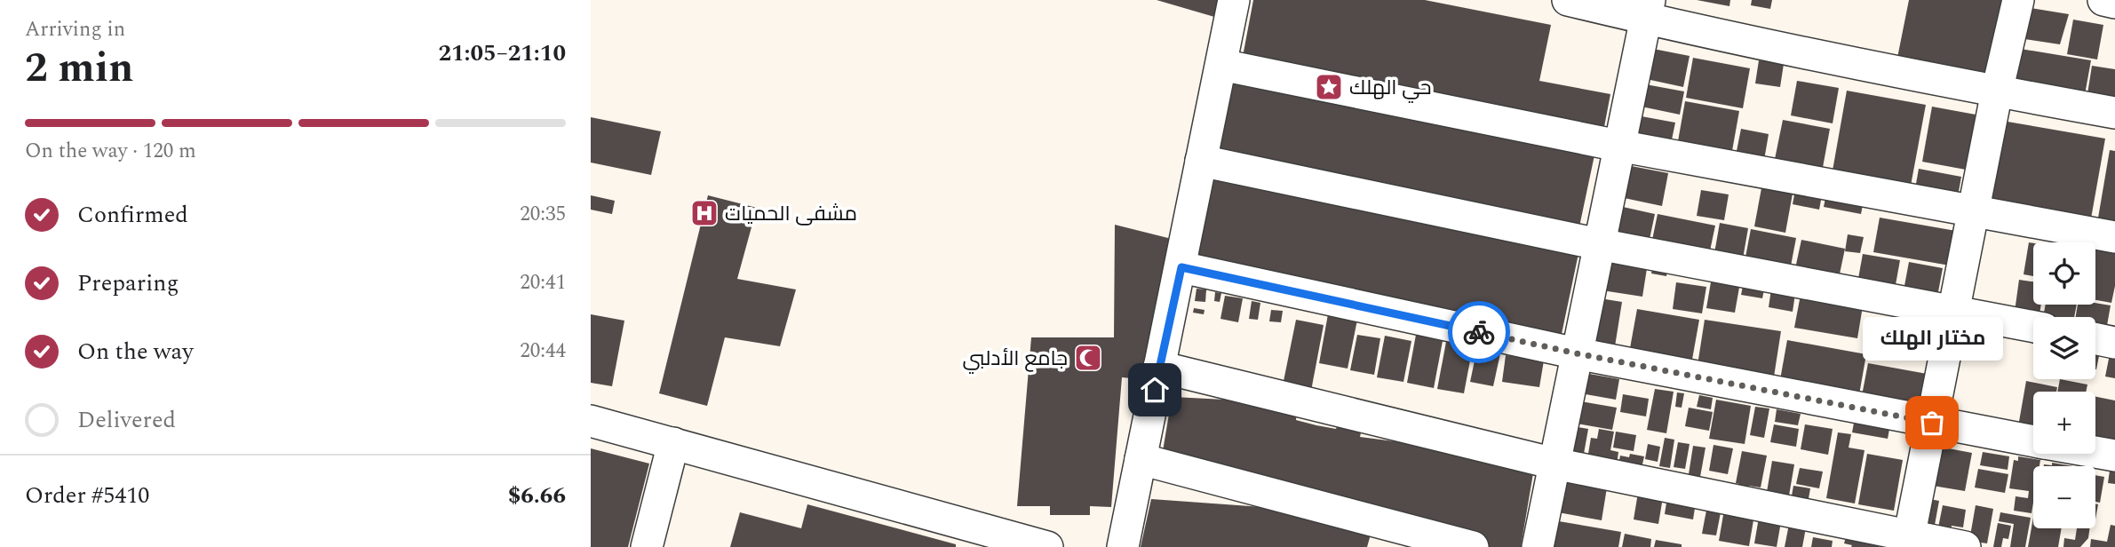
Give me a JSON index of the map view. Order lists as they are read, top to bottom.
{
  "places": {
    "place": ["حي الهلك"],
    "hospital": ["مشفى الحميات"],
    "mosque": ["جامع الأدلبي"],
    "other": ["مختار الهلك"]
  },
  "page": {
    "heading": ["2 min", "Arriving in", "21:05–21:10"],
    "panel": ["Order #5410", "$6.66"],
    "bar": "On the way · 120 m",
    "list": [
      ["Confirmed", "20:35"],
      ["Preparing", "20:41"],
      ["On the way", "20:44"],
      "Delivered"
    ],
    "map_buttons": ["+", "−"],
    "bubble": "مختار الهلك"
  }
}
